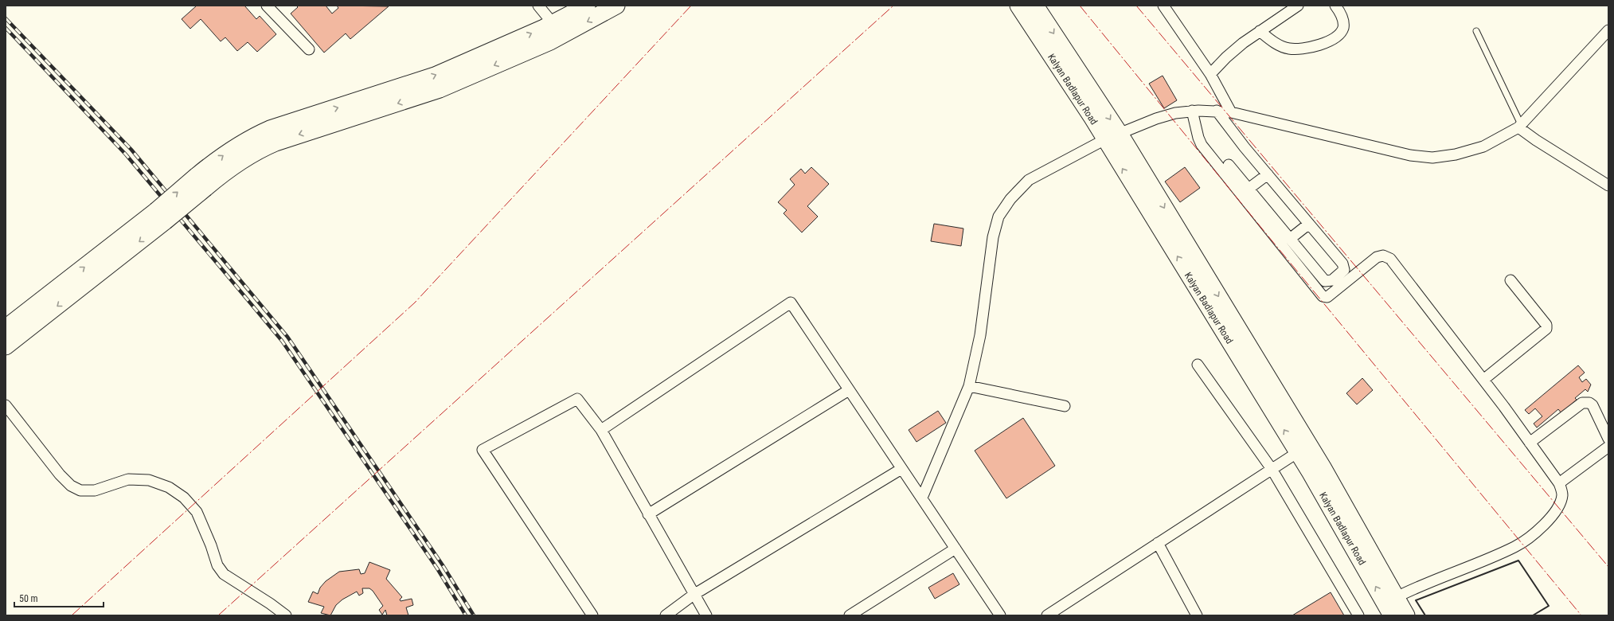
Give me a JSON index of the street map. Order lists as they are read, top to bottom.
{
  "streets": {
    "main road": ["Kalyan Badlapur Road"]
  },
  "scale_bar": "50 m"
}
